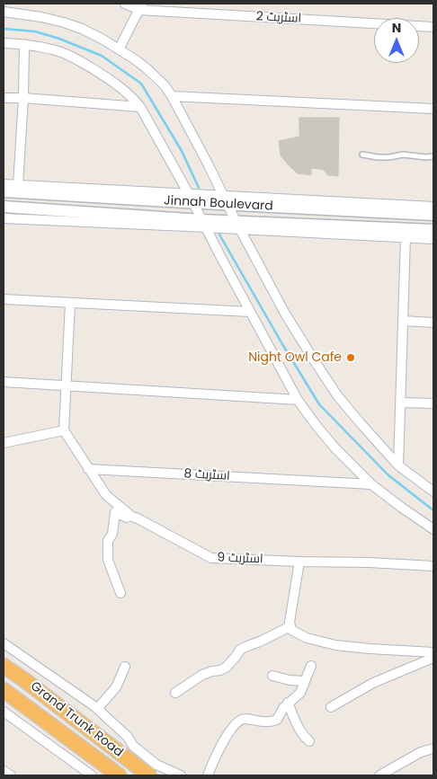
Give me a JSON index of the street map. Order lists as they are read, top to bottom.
{
  "streets": {
    "highway": ["Grand Trunk Road"],
    "street": [
      "اسٹریٹ 2",
      "Jinnah Boulevard",
      "اسٹریٹ 8",
      "اسٹریٹ 9"
    ]
  },
  "crossings": [
    ["اسٹریٹ 8", "اسٹریٹ 9"]
  ],
  "places": ["Night Owl Cafe"],
  "north": "top"
}
